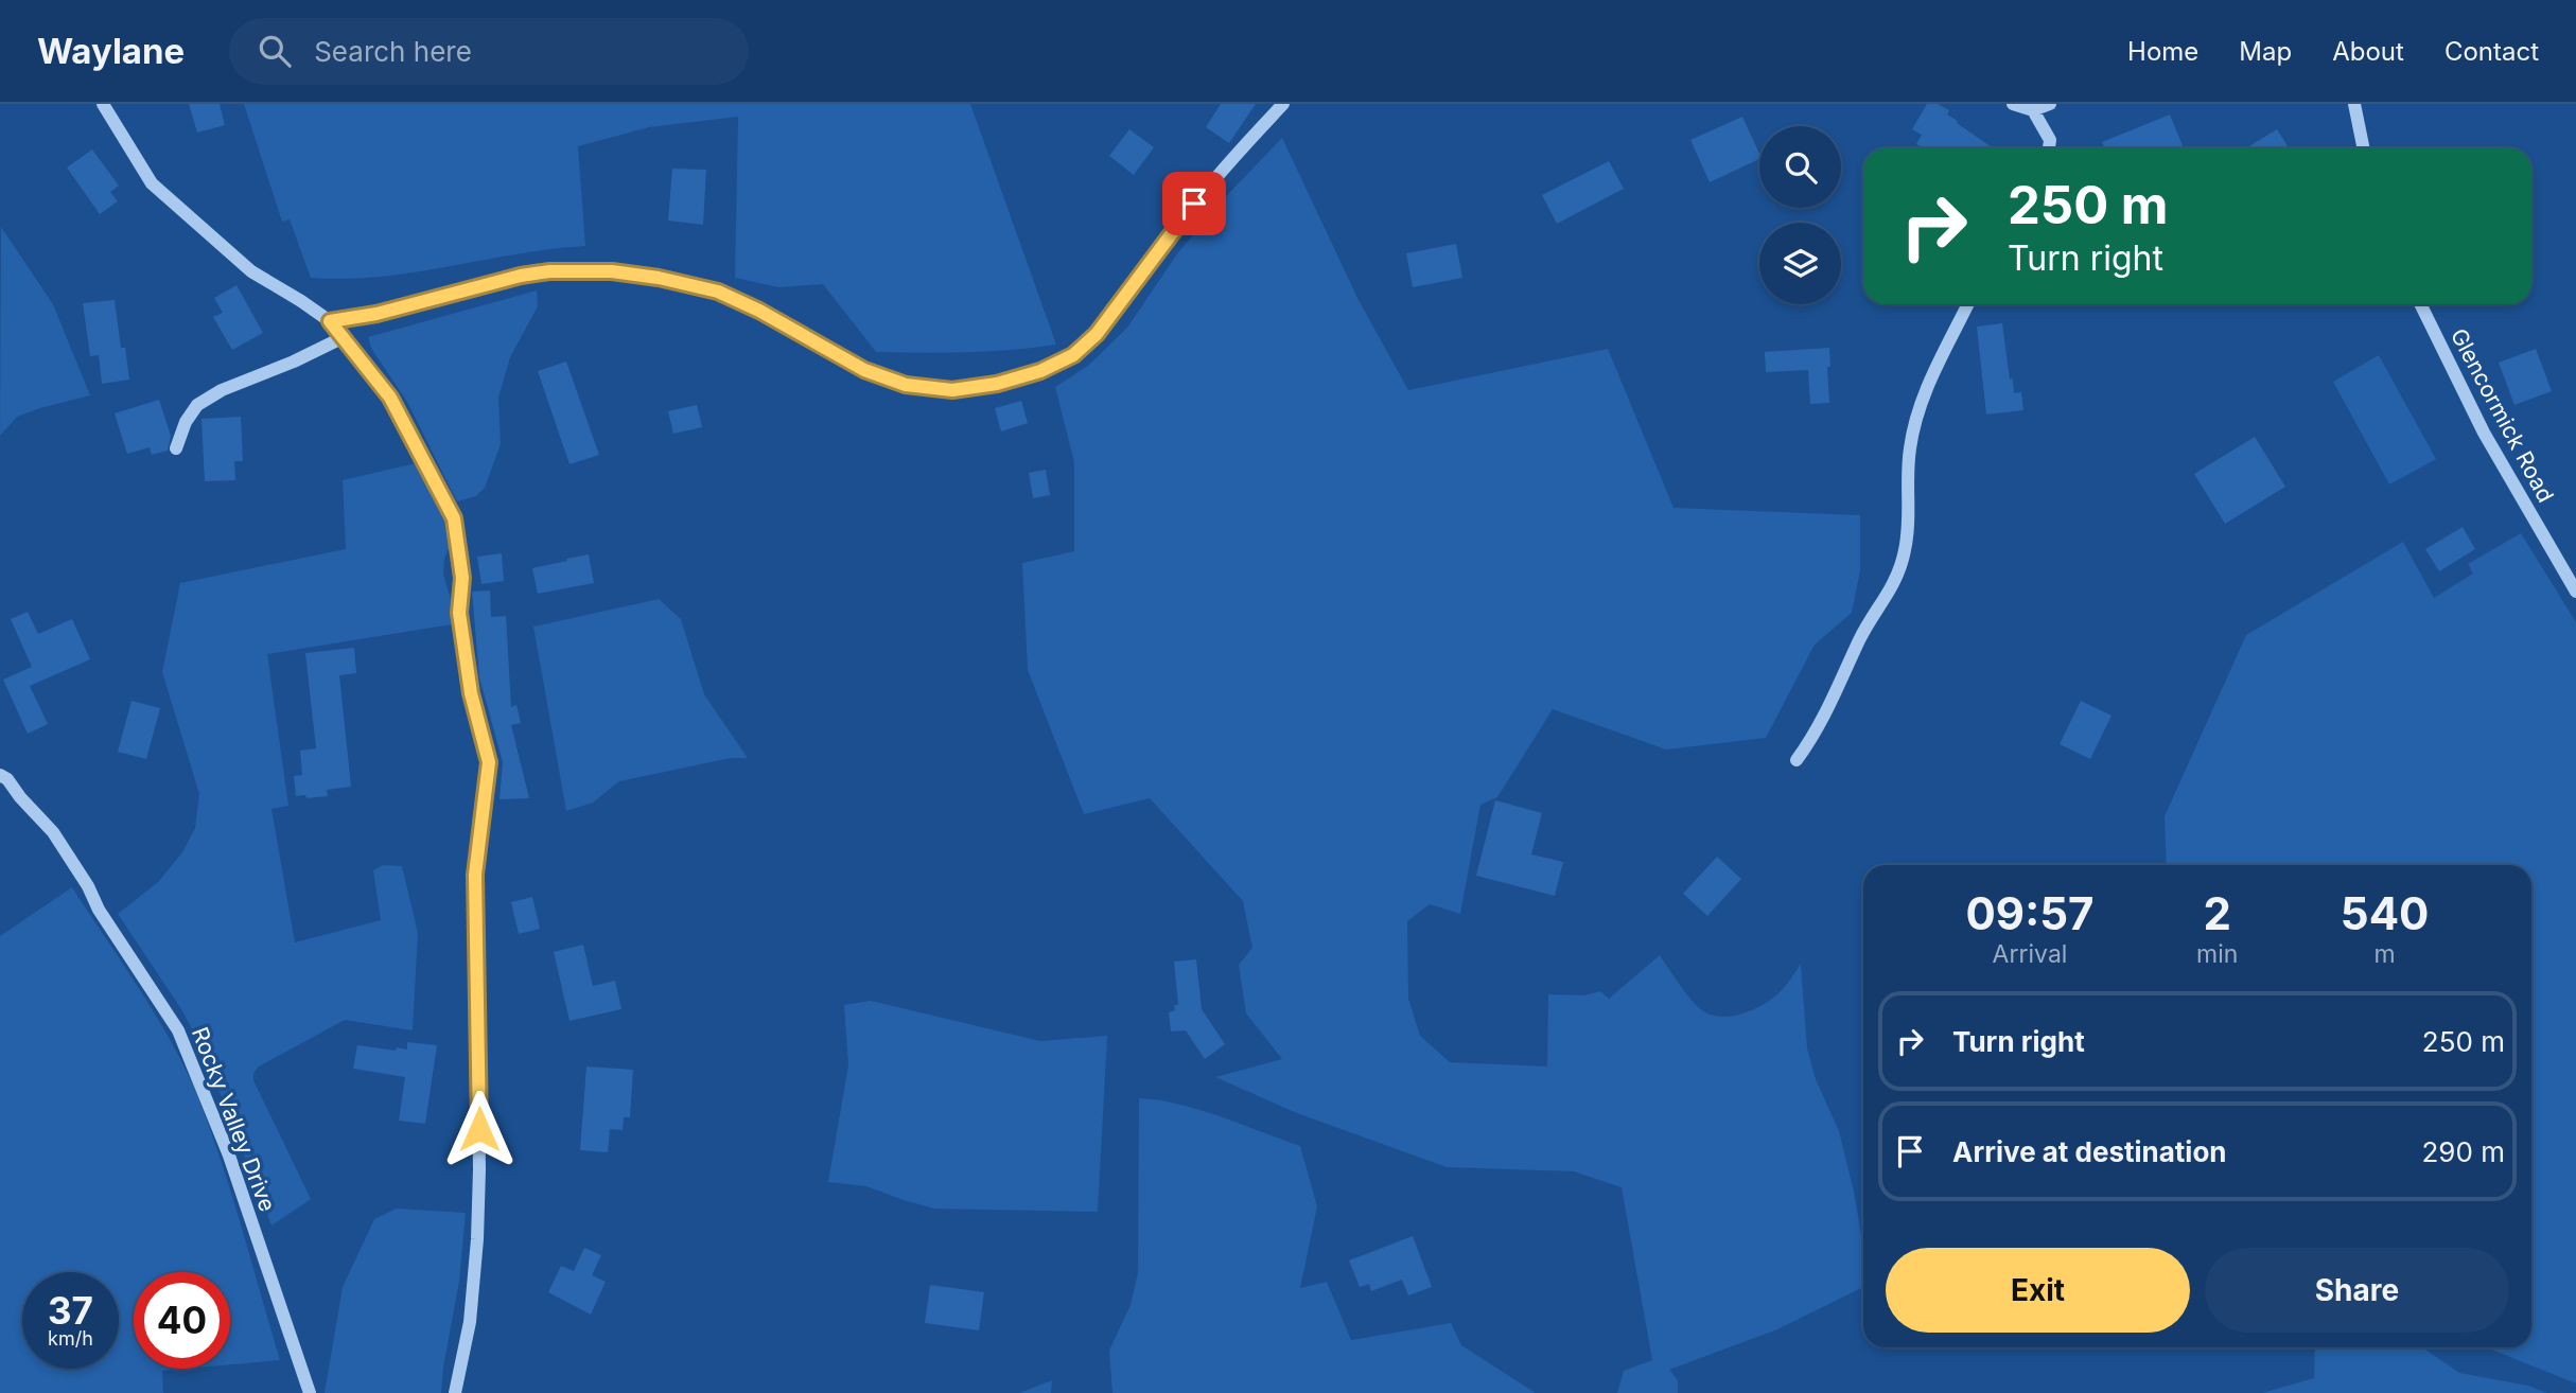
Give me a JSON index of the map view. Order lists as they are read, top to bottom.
{
  "streets": {
    "street": ["Glencormick Road", "Rocky Valley Drive"]
  },
  "page": {
    "header": "Waylane",
    "search": "Search here",
    "nav": [
      "Home",
      "Map",
      "About",
      "Contact"
    ],
    "turn": ["250 m", "Turn right"],
    "eta": [
      "09:57",
      "Arrival",
      "2",
      "min",
      "540",
      "m"
    ],
    "list": [
      {
        "name": "Turn right",
        "value": "250 m"
      },
      {
        "name": "Arrive at destination",
        "value": "290 m"
      }
    ],
    "buttons": ["Exit", "Share"],
    "speed": "37 km/h",
    "limit": "40"
  }
}
